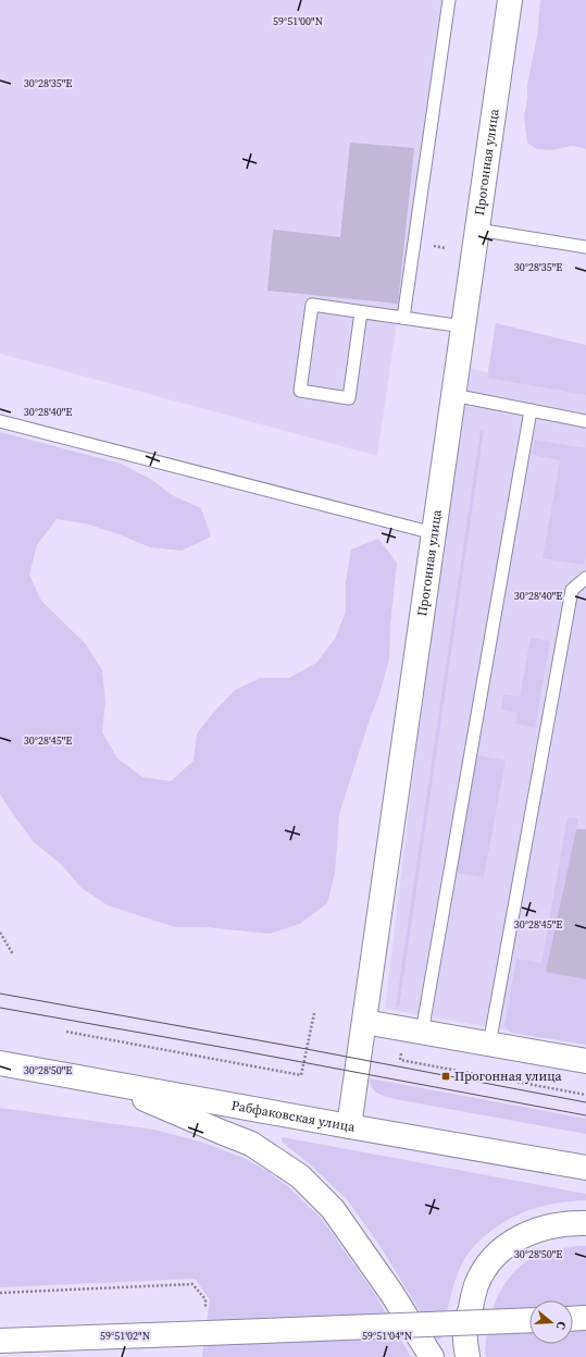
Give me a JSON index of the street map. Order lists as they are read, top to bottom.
{
  "streets": {
    "main road": ["Прогонная улица", "Рабфаковская улица"]
  },
  "crossings": [
    ["Прогонная улица", "Рабфаковская улица"]
  ],
  "places": {
    "transit": ["Прогонная улица"]
  },
  "north": "right",
  "coordinates": [
    "59°51'00\"N",
    "30°28'35\"E",
    "30°28'40\"E",
    "30°28'45\"E",
    "30°28'50\"E",
    "59°51'02\"N",
    "59°51'04\"N"
  ]
}
